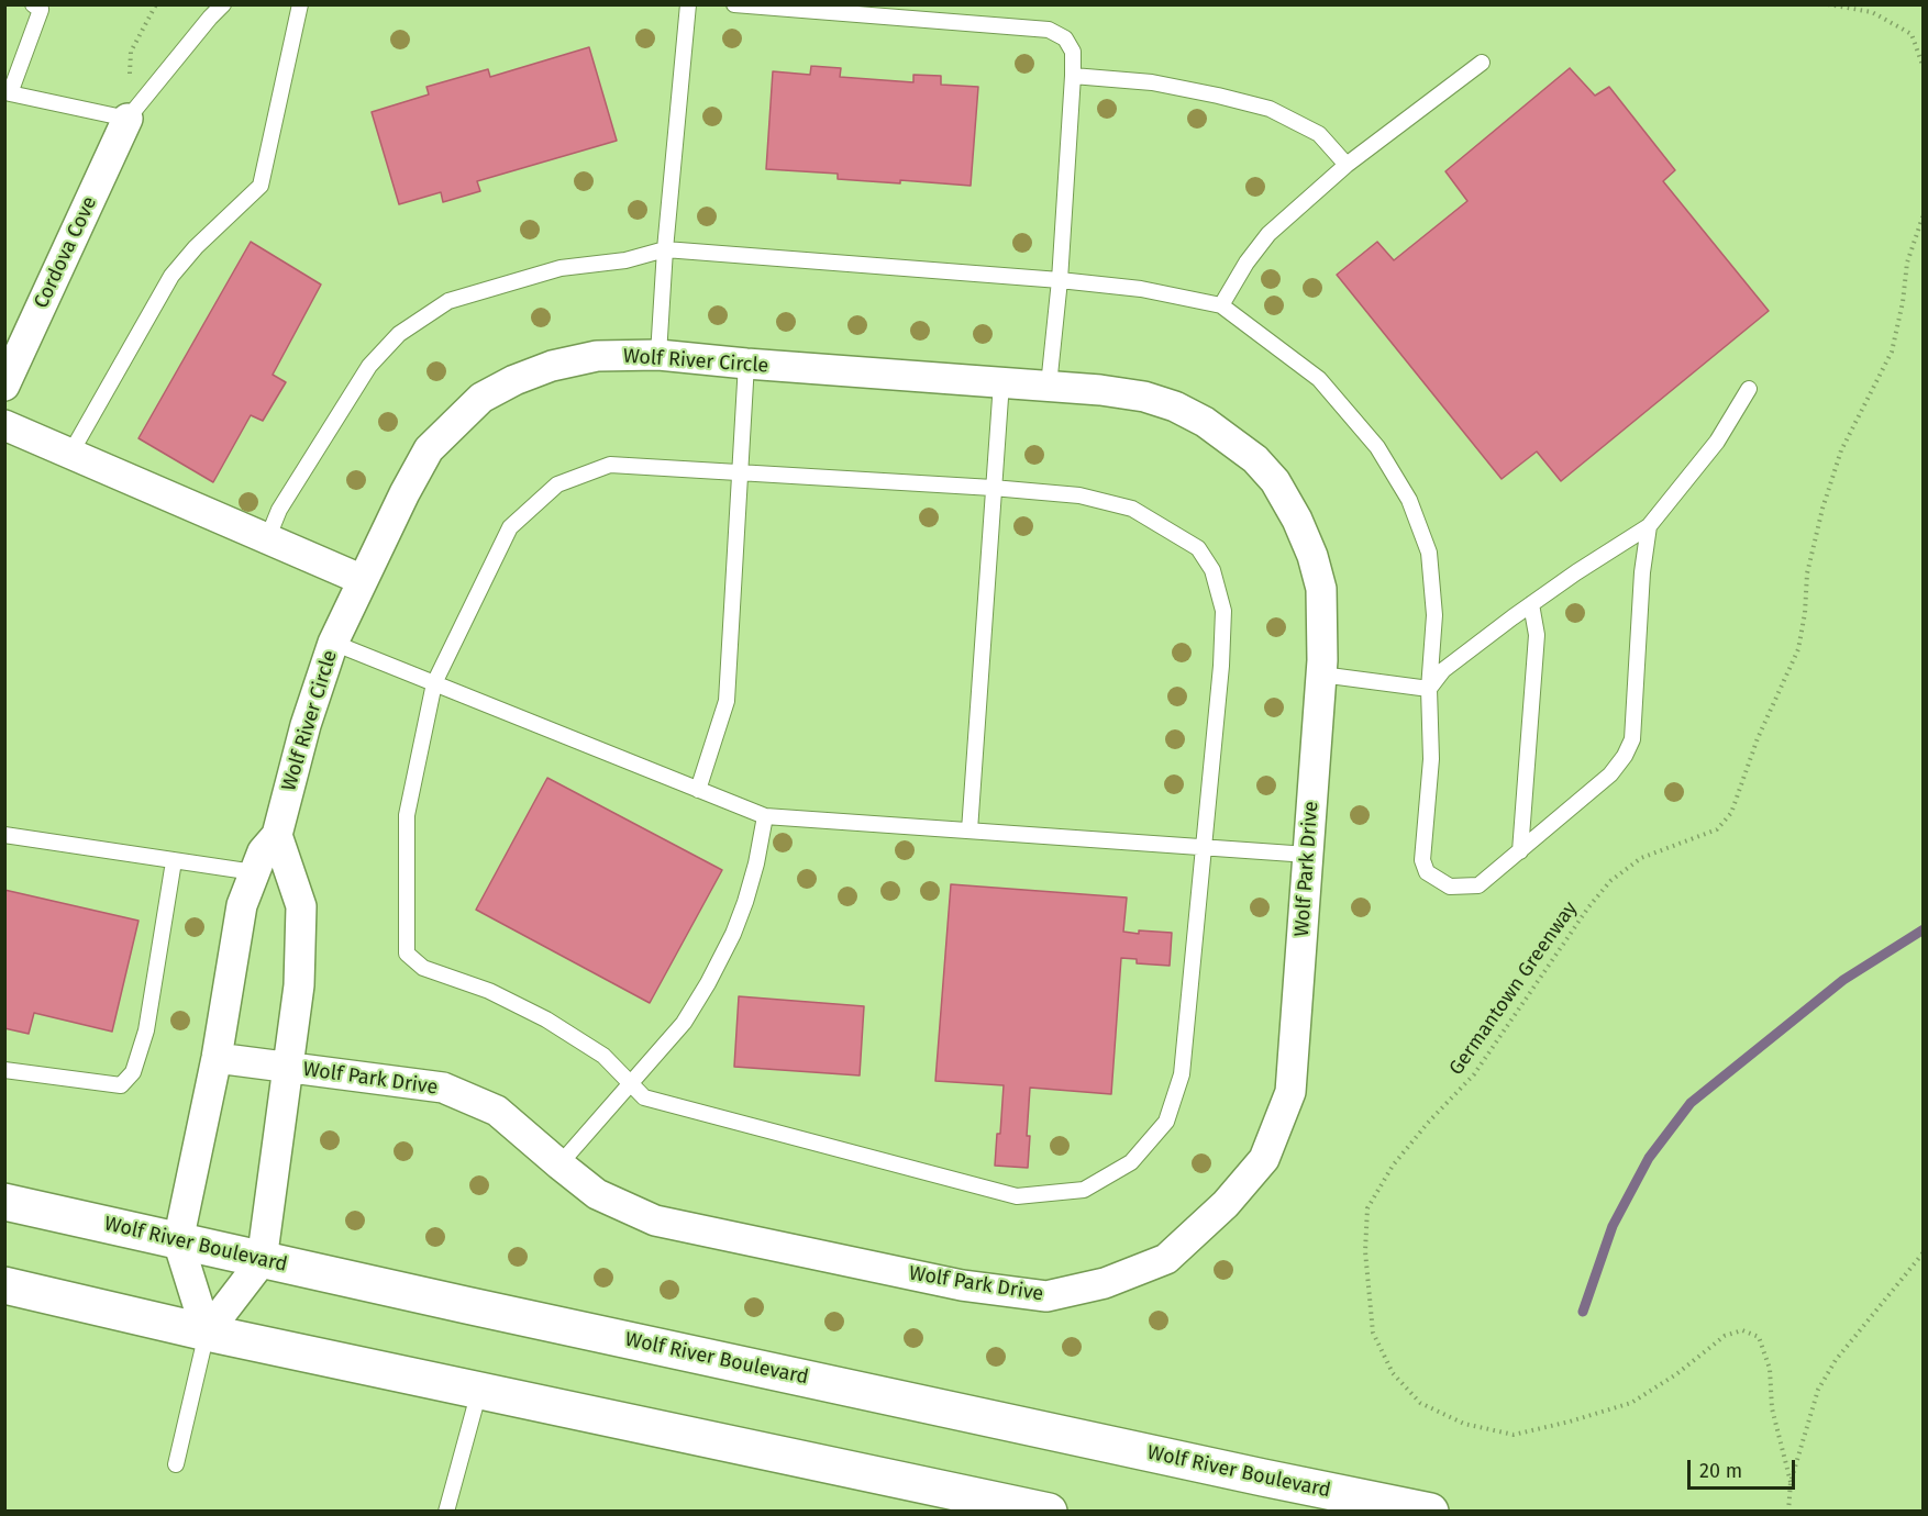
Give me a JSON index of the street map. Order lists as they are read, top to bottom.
{
  "streets": {
    "main road": ["Wolf River Boulevard"],
    "street": ["Cordova Cove", "Wolf River Circle", "Wolf Park Drive"],
    "path": ["Germantown Greenway"]
  },
  "crossings": [
    ["Wolf River Circle", "Wolf Park Drive"],
    ["Wolf River Circle", "Wolf River Boulevard"]
  ],
  "scale_bar": "20 m"
}
